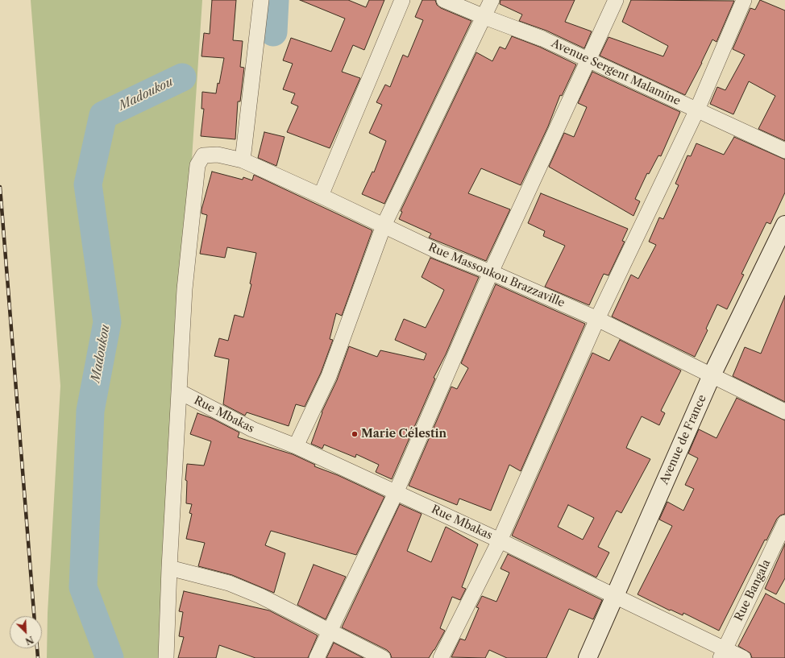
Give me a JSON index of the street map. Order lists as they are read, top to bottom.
{
  "streets": {
    "main road": ["Avenue de France"],
    "street": [
      "Avenue Sergent Malamine",
      "Rue Massoukou Brazzaville",
      "Rue Mbakas",
      "Rue Bangala"
    ]
  },
  "crossings": [
    ["Rue Massoukou Brazzaville", "Rue Mbakas"],
    ["Rue Massoukou Brazzaville", "Avenue de France"],
    ["Rue Mbakas", "Avenue de France"],
    ["Rue Mbakas", "Rue Bangala"]
  ],
  "water": ["Madoukou"],
  "places": ["Marie Célestin"],
  "north": "bottom right"
}
